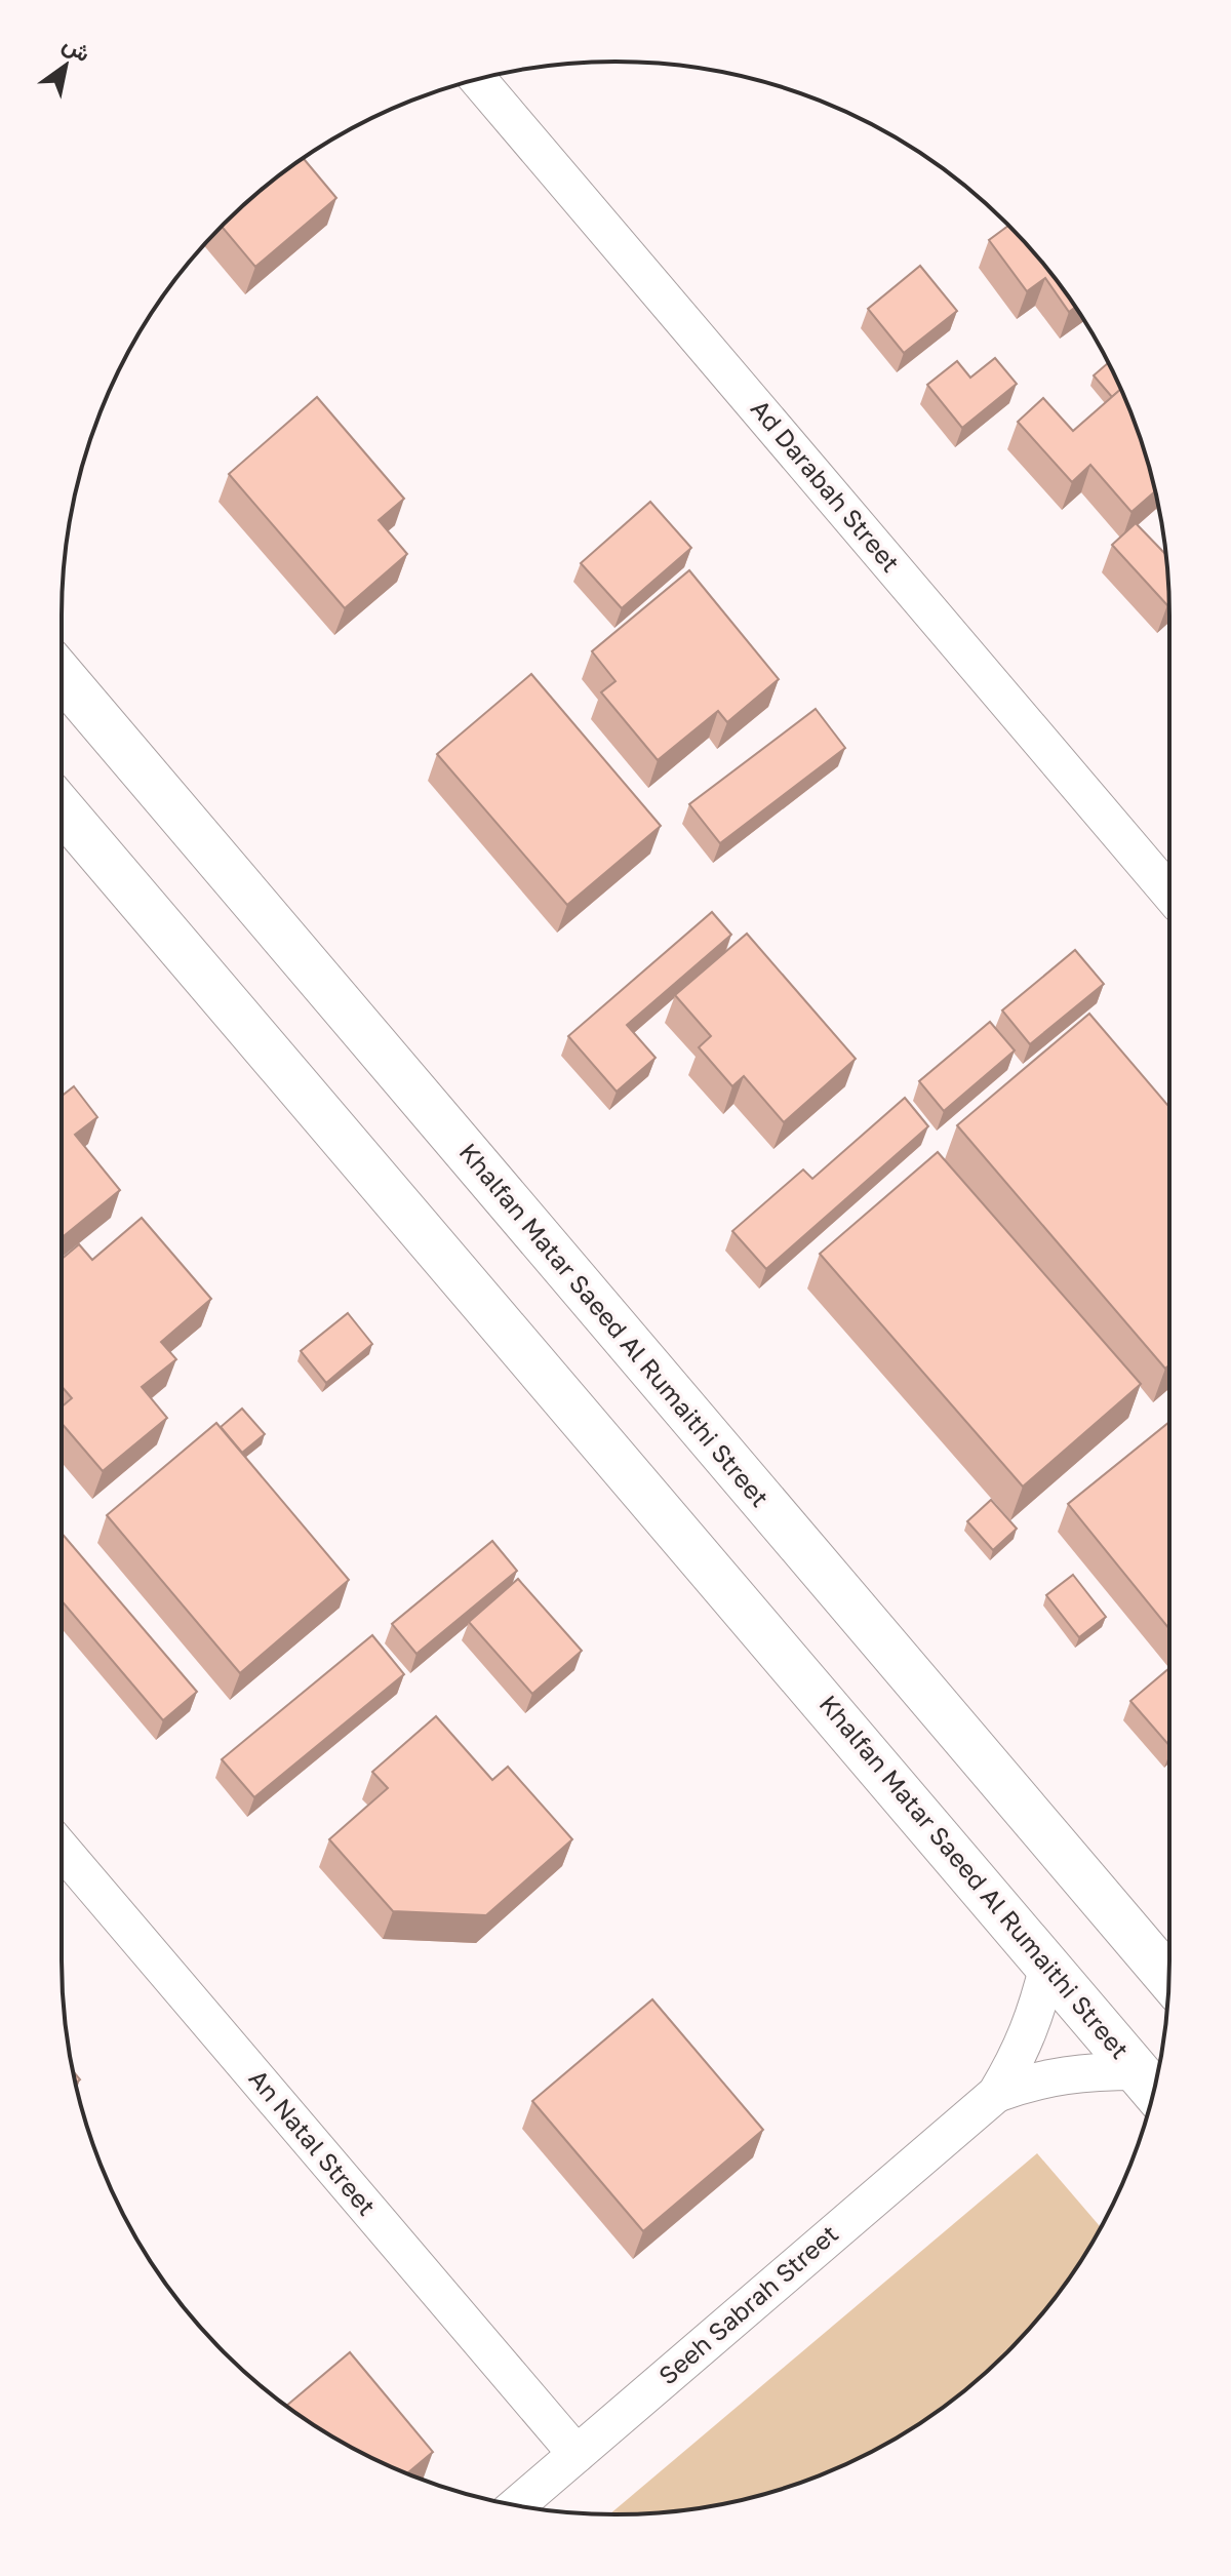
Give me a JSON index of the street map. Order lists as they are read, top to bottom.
{
  "streets": {
    "street": [
      "Ad Darabah Street",
      "Khalfan Matar Saeed Al Rumaithi Street",
      "An Natal Street",
      "Seeh Sabrah Street"
    ]
  },
  "crossings": [
    ["Khalfan Matar Saeed Al Rumaithi Street", "Seeh Sabrah Street"],
    ["An Natal Street", "Seeh Sabrah Street"]
  ],
  "north": "top right"
}
